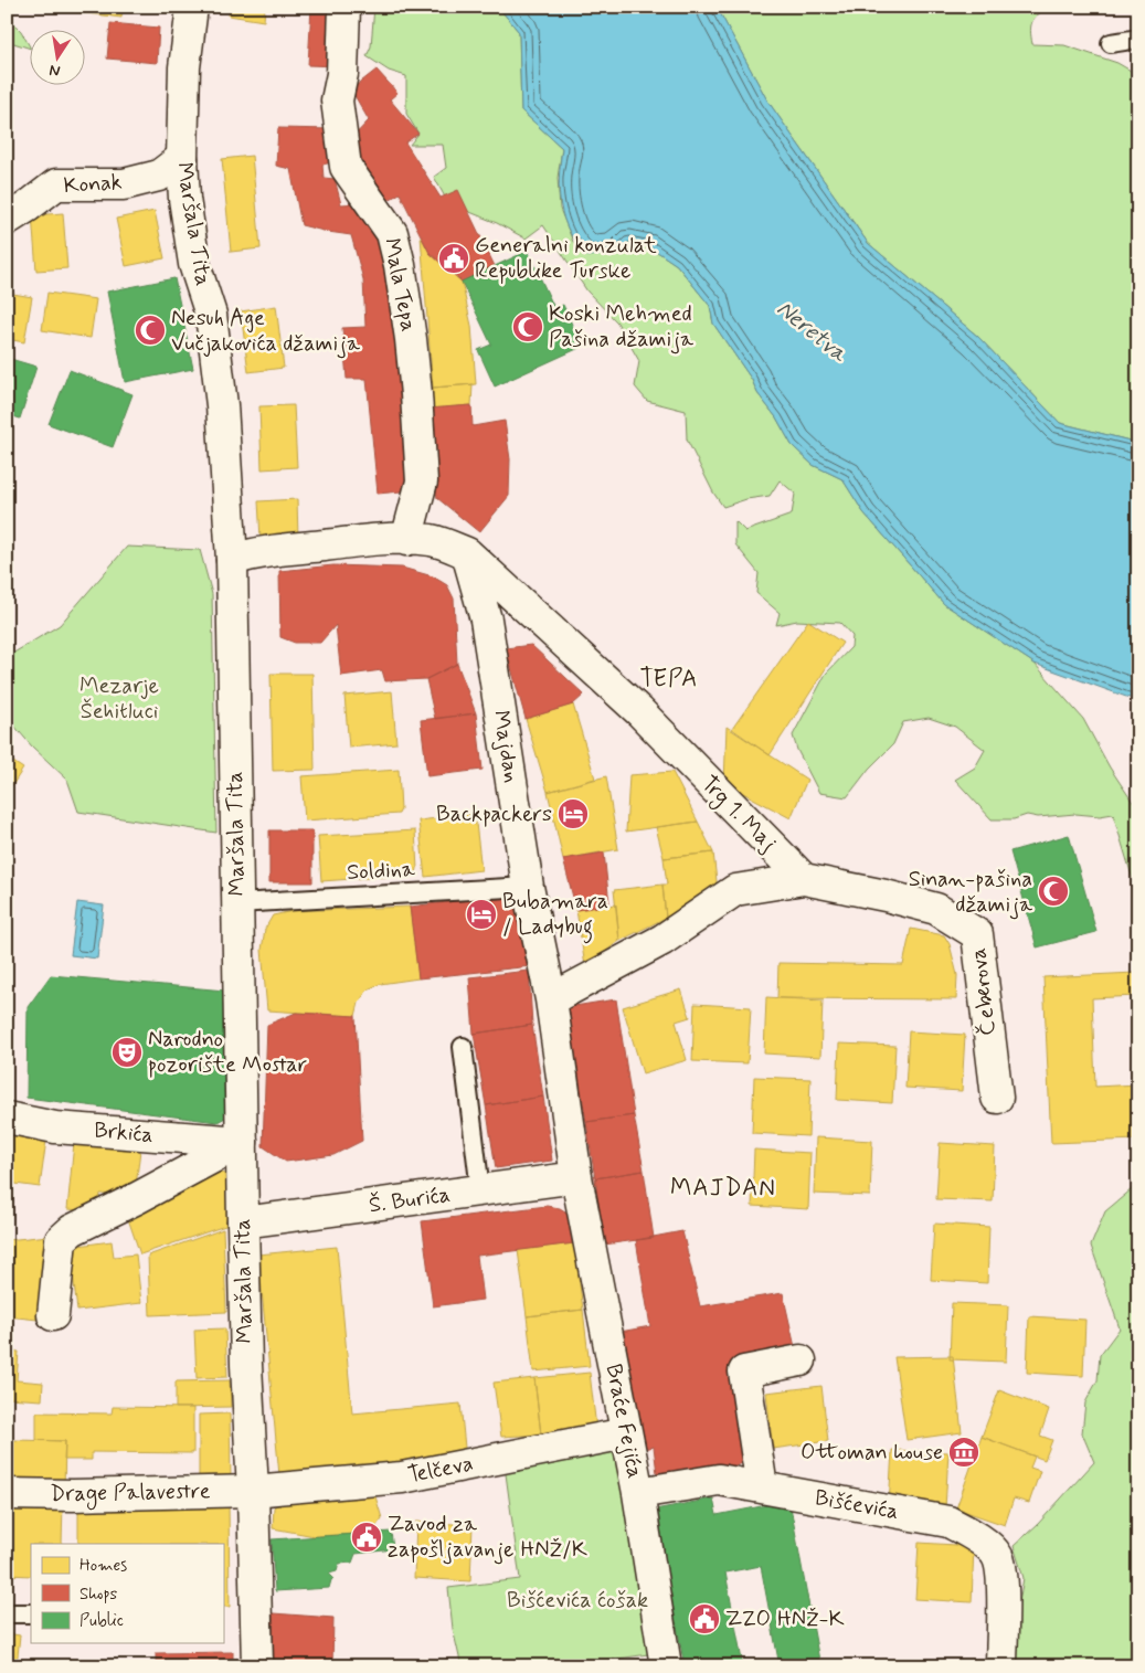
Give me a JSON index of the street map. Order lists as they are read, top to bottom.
{
  "streets": {
    "street": [
      "Konak",
      "Maršala Tita",
      "Mala Tepa",
      "Majdan",
      "Trg 1. Maj",
      "Čeberova",
      "Brkića",
      "Š. Burića",
      "Braće Fejića",
      "Telčeva",
      "Drage Palavestre",
      "Bišćevića"
    ],
    "lane": ["Soldina"]
  },
  "crossings": [
    ["Konak", "Maršala Tita"],
    ["Maršala Tita", "Soldina"],
    ["Maršala Tita", "Brkića"],
    ["Maršala Tita", "Š. Burića"],
    ["Maršala Tita", "Telčeva"],
    ["Maršala Tita", "Drage Palavestre"],
    ["Majdan", "Trg 1. Maj"],
    ["Majdan", "Soldina"],
    ["Majdan", "Š. Burića"],
    ["Majdan", "Braće Fejića"],
    ["Trg 1. Maj", "Čeberova"],
    ["Š. Burića", "Braće Fejića"],
    ["Braće Fejića", "Telčeva"],
    ["Braće Fejića", "Bišćevića"],
    ["Telčeva", "Drage Palavestre"]
  ],
  "districts": ["TEPA", "MAJDAN"],
  "water": ["Neretva"],
  "parks": ["Mezarje Šehitluci", "Bišćevića ćošak"],
  "places": {
    "public building": ["Generalni konzulat Republike Turske", "Zavod za zapošljavanje HNŽ/K", "ZZO HNŽ-K"],
    "mosque": ["Koski Mehmed Pašina džamija", "Nesuh Age Vučjakovića džamija", "Sinan-pašina džamija"],
    "hotel": ["Backpackers", "Bubamara / Ladybug"],
    "theatre": ["Narodno pozorište Mostar"],
    "museum": ["Ottoman house"]
  },
  "legend": ["Homes", "Shops", "Public"],
  "north": "bottom"
}
